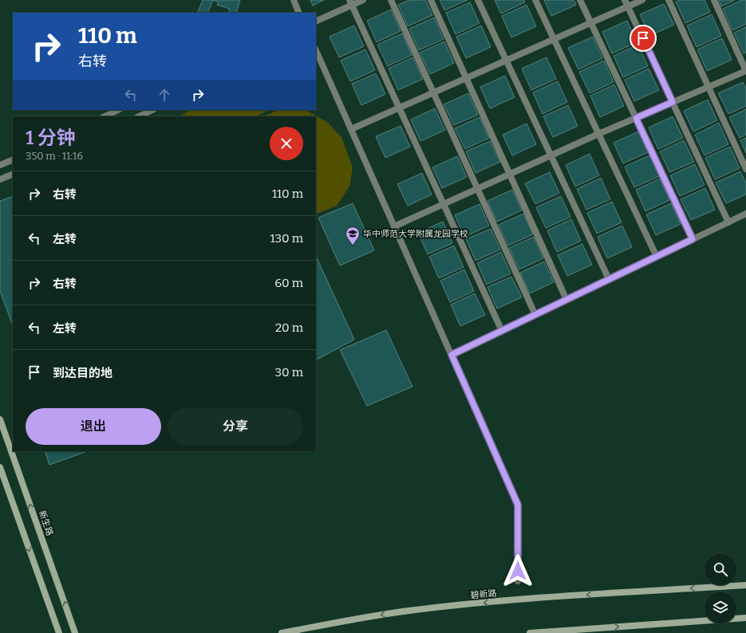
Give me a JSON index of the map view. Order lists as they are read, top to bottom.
{
  "streets": {
    "main road": ["新生路", "碧新路"]
  },
  "places": {
    "school or university": ["华中师范大学附属龙园学校"]
  },
  "page": {
    "turn": ["110 m", "右转"],
    "heading": ["1 分钟", "350 m · 11:16"],
    "list": [
      {
        "name": "右转",
        "value": "110 m"
      },
      {
        "name": "左转",
        "value": "130 m"
      },
      {
        "name": "右转",
        "value": "60 m"
      },
      {
        "name": "左转",
        "value": "20 m"
      },
      {
        "name": "到达目的地",
        "value": "30 m"
      }
    ],
    "buttons": ["退出", "分享"]
  }
}
